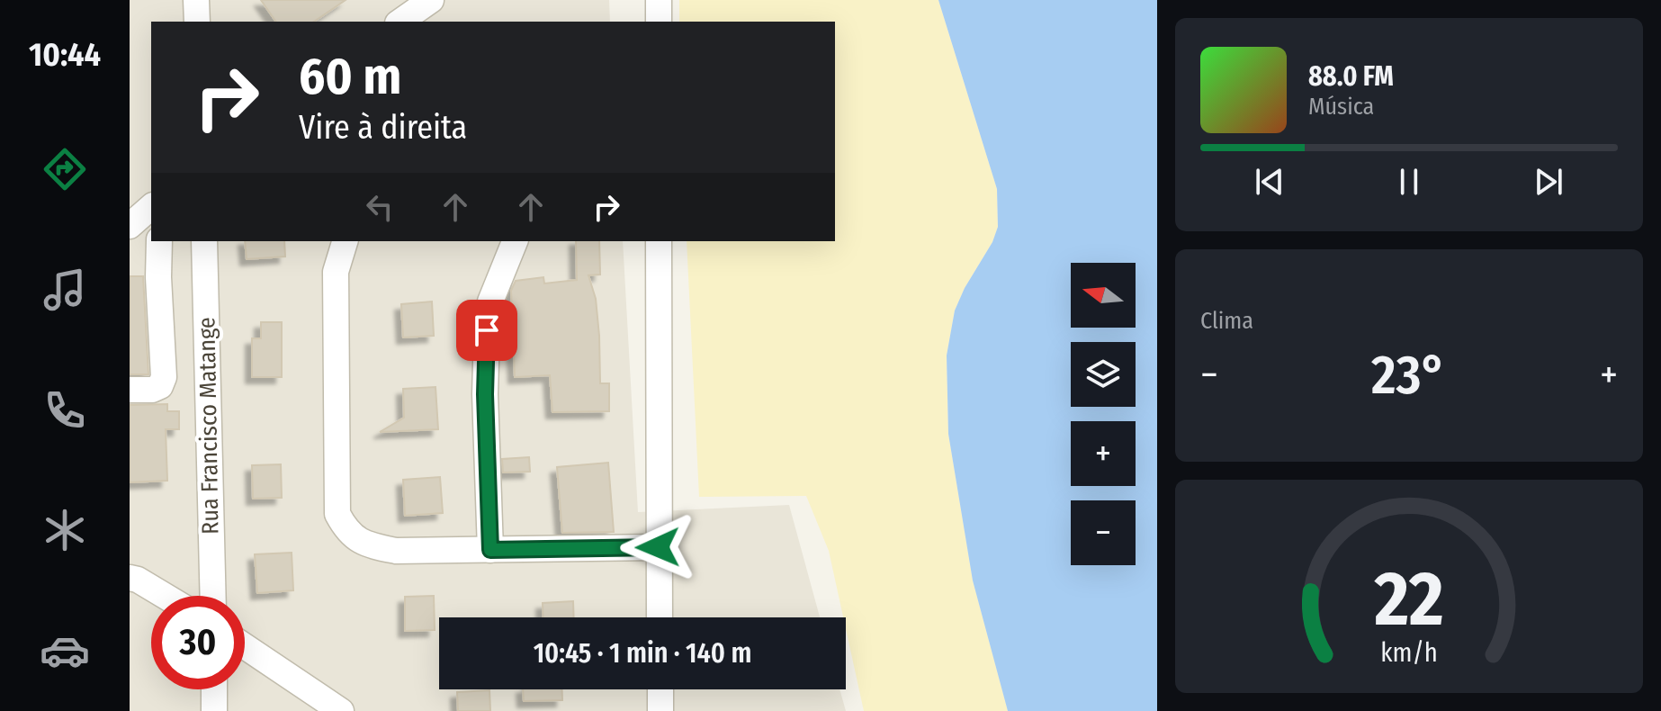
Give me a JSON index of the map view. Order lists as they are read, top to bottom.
{
  "streets": {
    "street": ["Rua Francisco Matange"]
  },
  "north": "left",
  "page": {
    "tabs": "10:44",
    "turn": ["60 m", "Vire à direita"],
    "song": ["88.0 FM", "Música"],
    "tile": "Clima",
    "map_buttons": ["+", "−"],
    "heat": ["−", "23°", "+"],
    "limit": "30",
    "trip": "10:45 · 1 min · 140 m",
    "gauge": ["22", "km/h"]
  }
}
